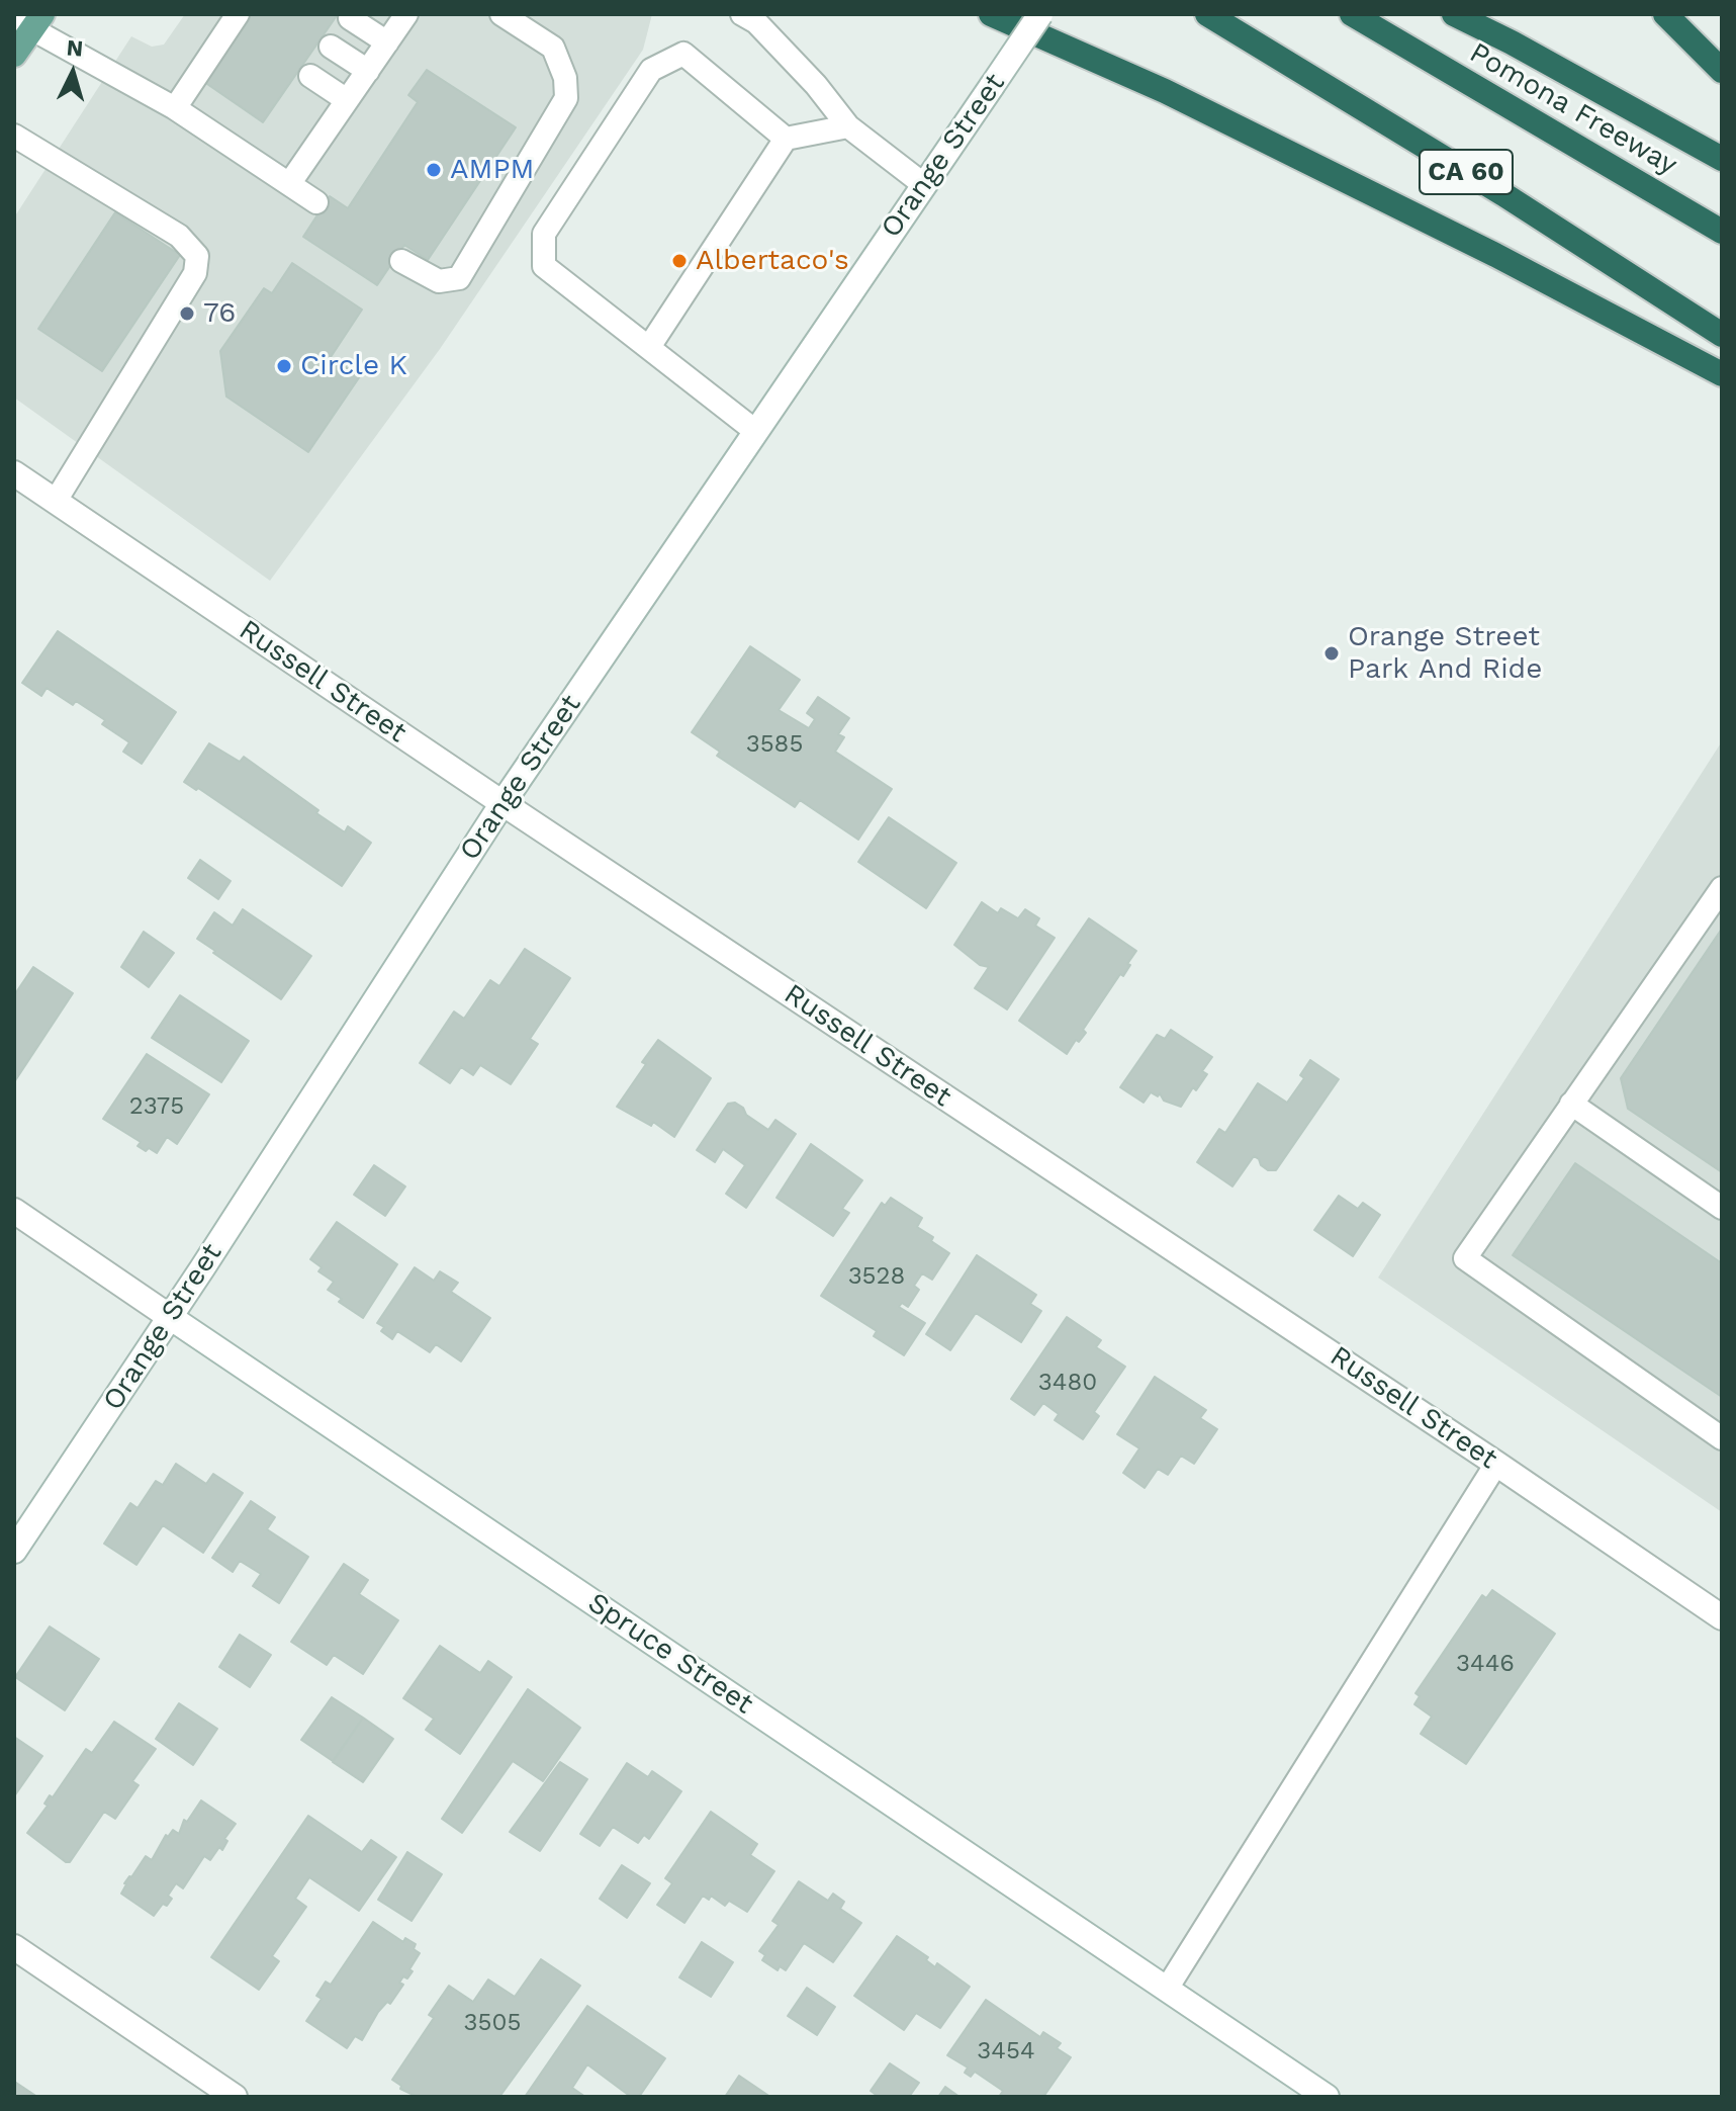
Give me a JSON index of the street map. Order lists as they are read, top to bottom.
{
  "streets": {
    "highway": ["Pomona Freeway", "CA 60"],
    "street": ["Orange Street", "Russell Street", "Spruce Street"]
  },
  "crossings": [
    ["Orange Street", "Russell Street"],
    ["Orange Street", "Spruce Street"]
  ],
  "places": [
    "AMPM",
    "Albertaco's",
    "76",
    "Circle K",
    "Orange Street Park And Ride"
  ],
  "house_numbers": [
    "3585",
    "2375",
    "3528",
    "3480",
    "3446",
    "3505",
    "3454"
  ],
  "north": "top"
}
